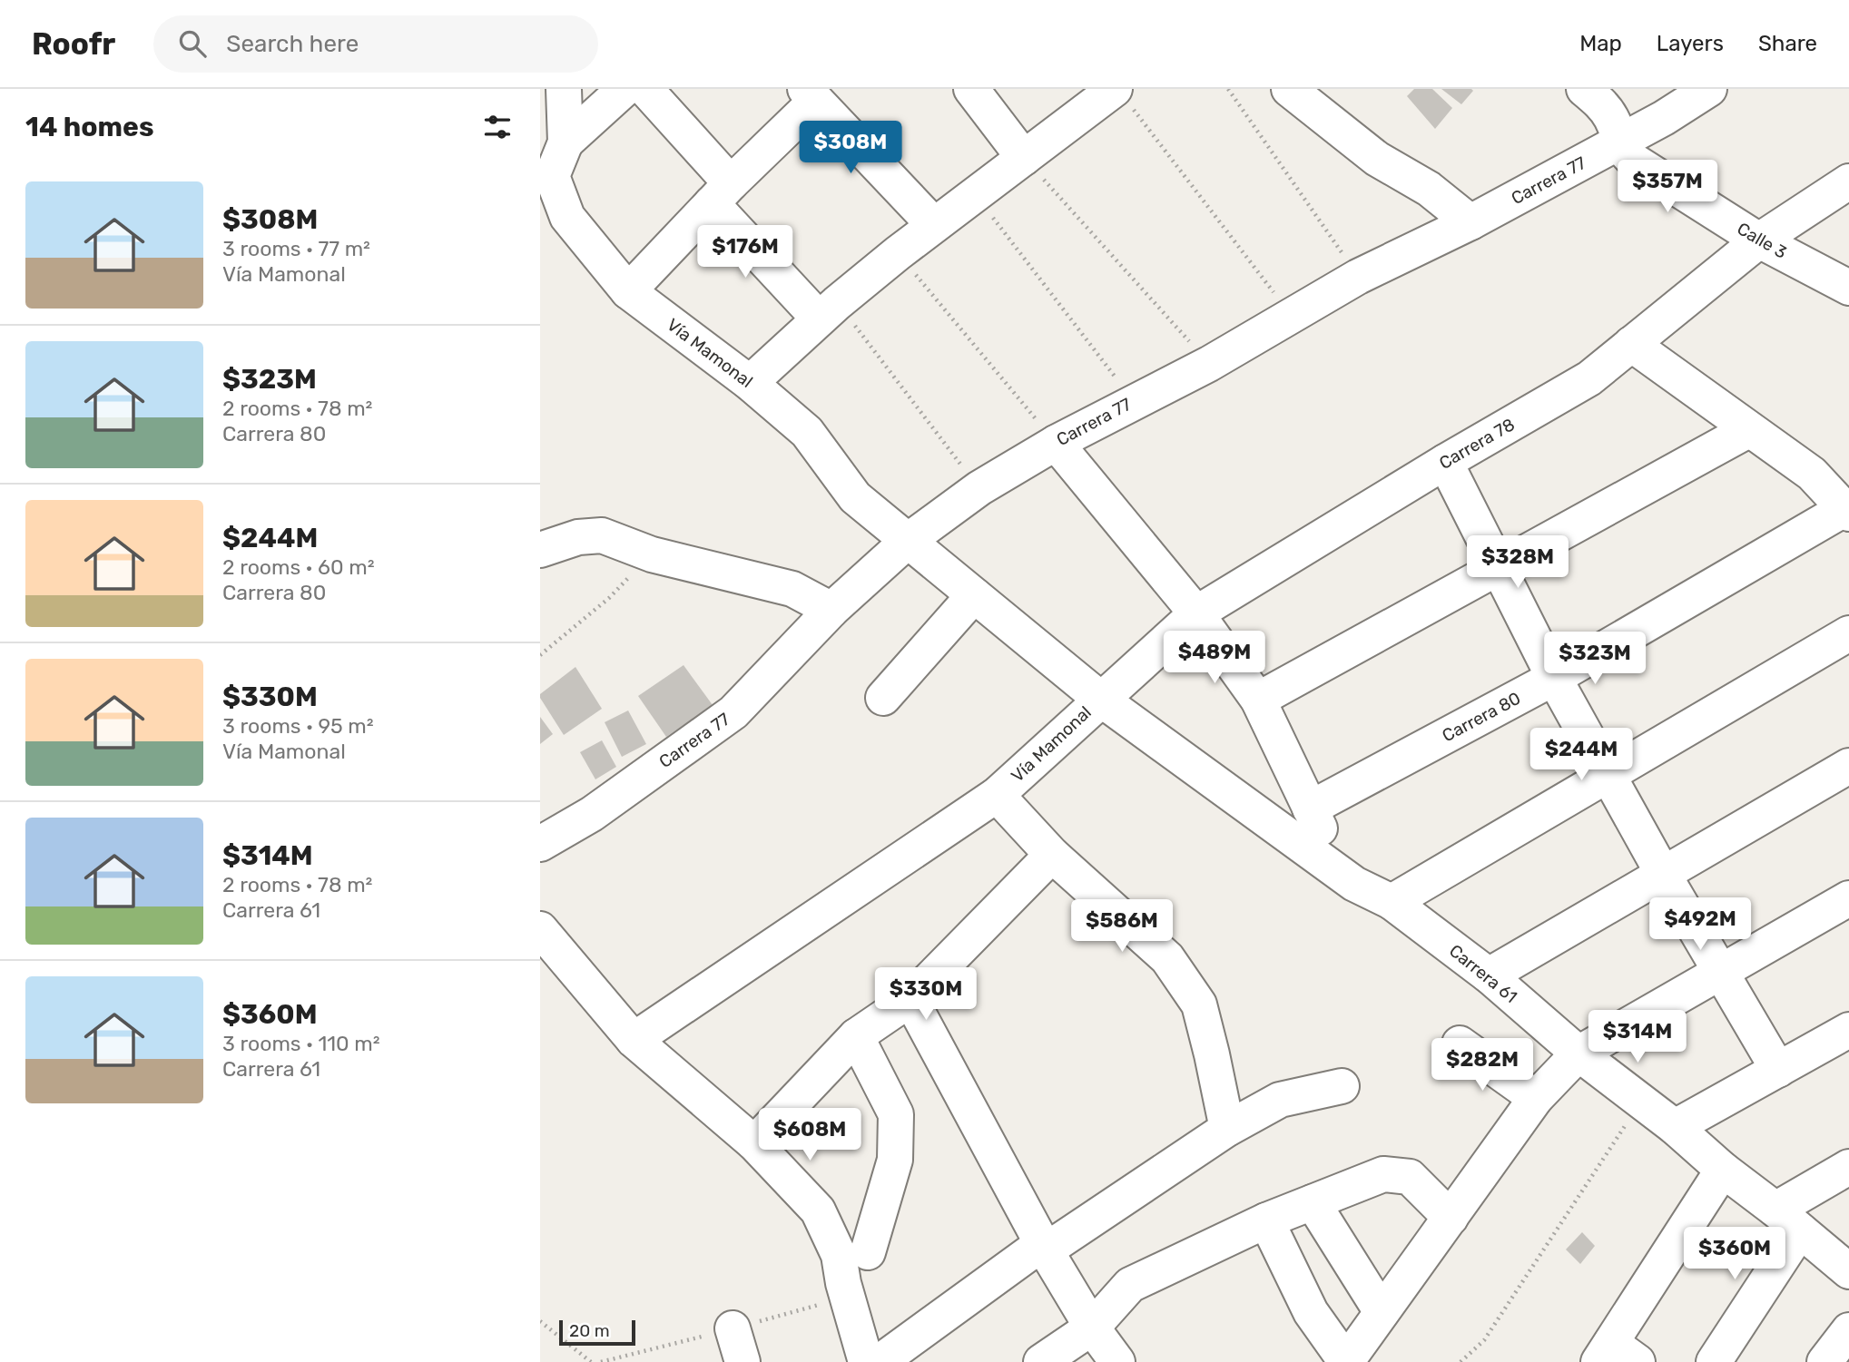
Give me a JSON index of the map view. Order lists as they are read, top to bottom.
{
  "streets": {
    "street": [
      "Carrera 77",
      "Calle 3",
      "Vía Mamonal",
      "Carrera 78",
      "Carrera 80",
      "Carrera 61"
    ]
  },
  "crossings": [
    ["Carrera 77", "Calle 3"],
    ["Carrera 77", "Vía Mamonal"],
    ["Calle 3", "Carrera 78"],
    ["Vía Mamonal", "Carrera 78"],
    ["Vía Mamonal", "Carrera 61"],
    ["Carrera 78", "Carrera 61"]
  ],
  "scale_bar": "20 m",
  "page": {
    "header": "Roofr",
    "search": "Search here",
    "nav": ["Map", "Layers", "Share"],
    "heading": "14 homes",
    "price": [
      "$308M",
      "$357M",
      "$176M",
      "$328M",
      "$489M",
      "$323M",
      "$244M",
      "$492M",
      "$586M",
      "$330M",
      "$314M",
      "$282M",
      "$608M",
      "$360M"
    ],
    "list": [
      {
        "name": "$308M",
        "note": "3 rooms · 77 m² · Vía Mamonal"
      },
      {
        "name": "$323M",
        "note": "2 rooms · 78 m² · Carrera 80"
      },
      {
        "name": "$244M",
        "note": "2 rooms · 60 m² · Carrera 80"
      },
      {
        "name": "$330M",
        "note": "3 rooms · 95 m² · Vía Mamonal"
      },
      {
        "name": "$314M",
        "note": "2 rooms · 78 m² · Carrera 61"
      },
      {
        "name": "$360M",
        "note": "3 rooms · 110 m² · Carrera 61"
      }
    ],
    "scale": "20 m"
  }
}
